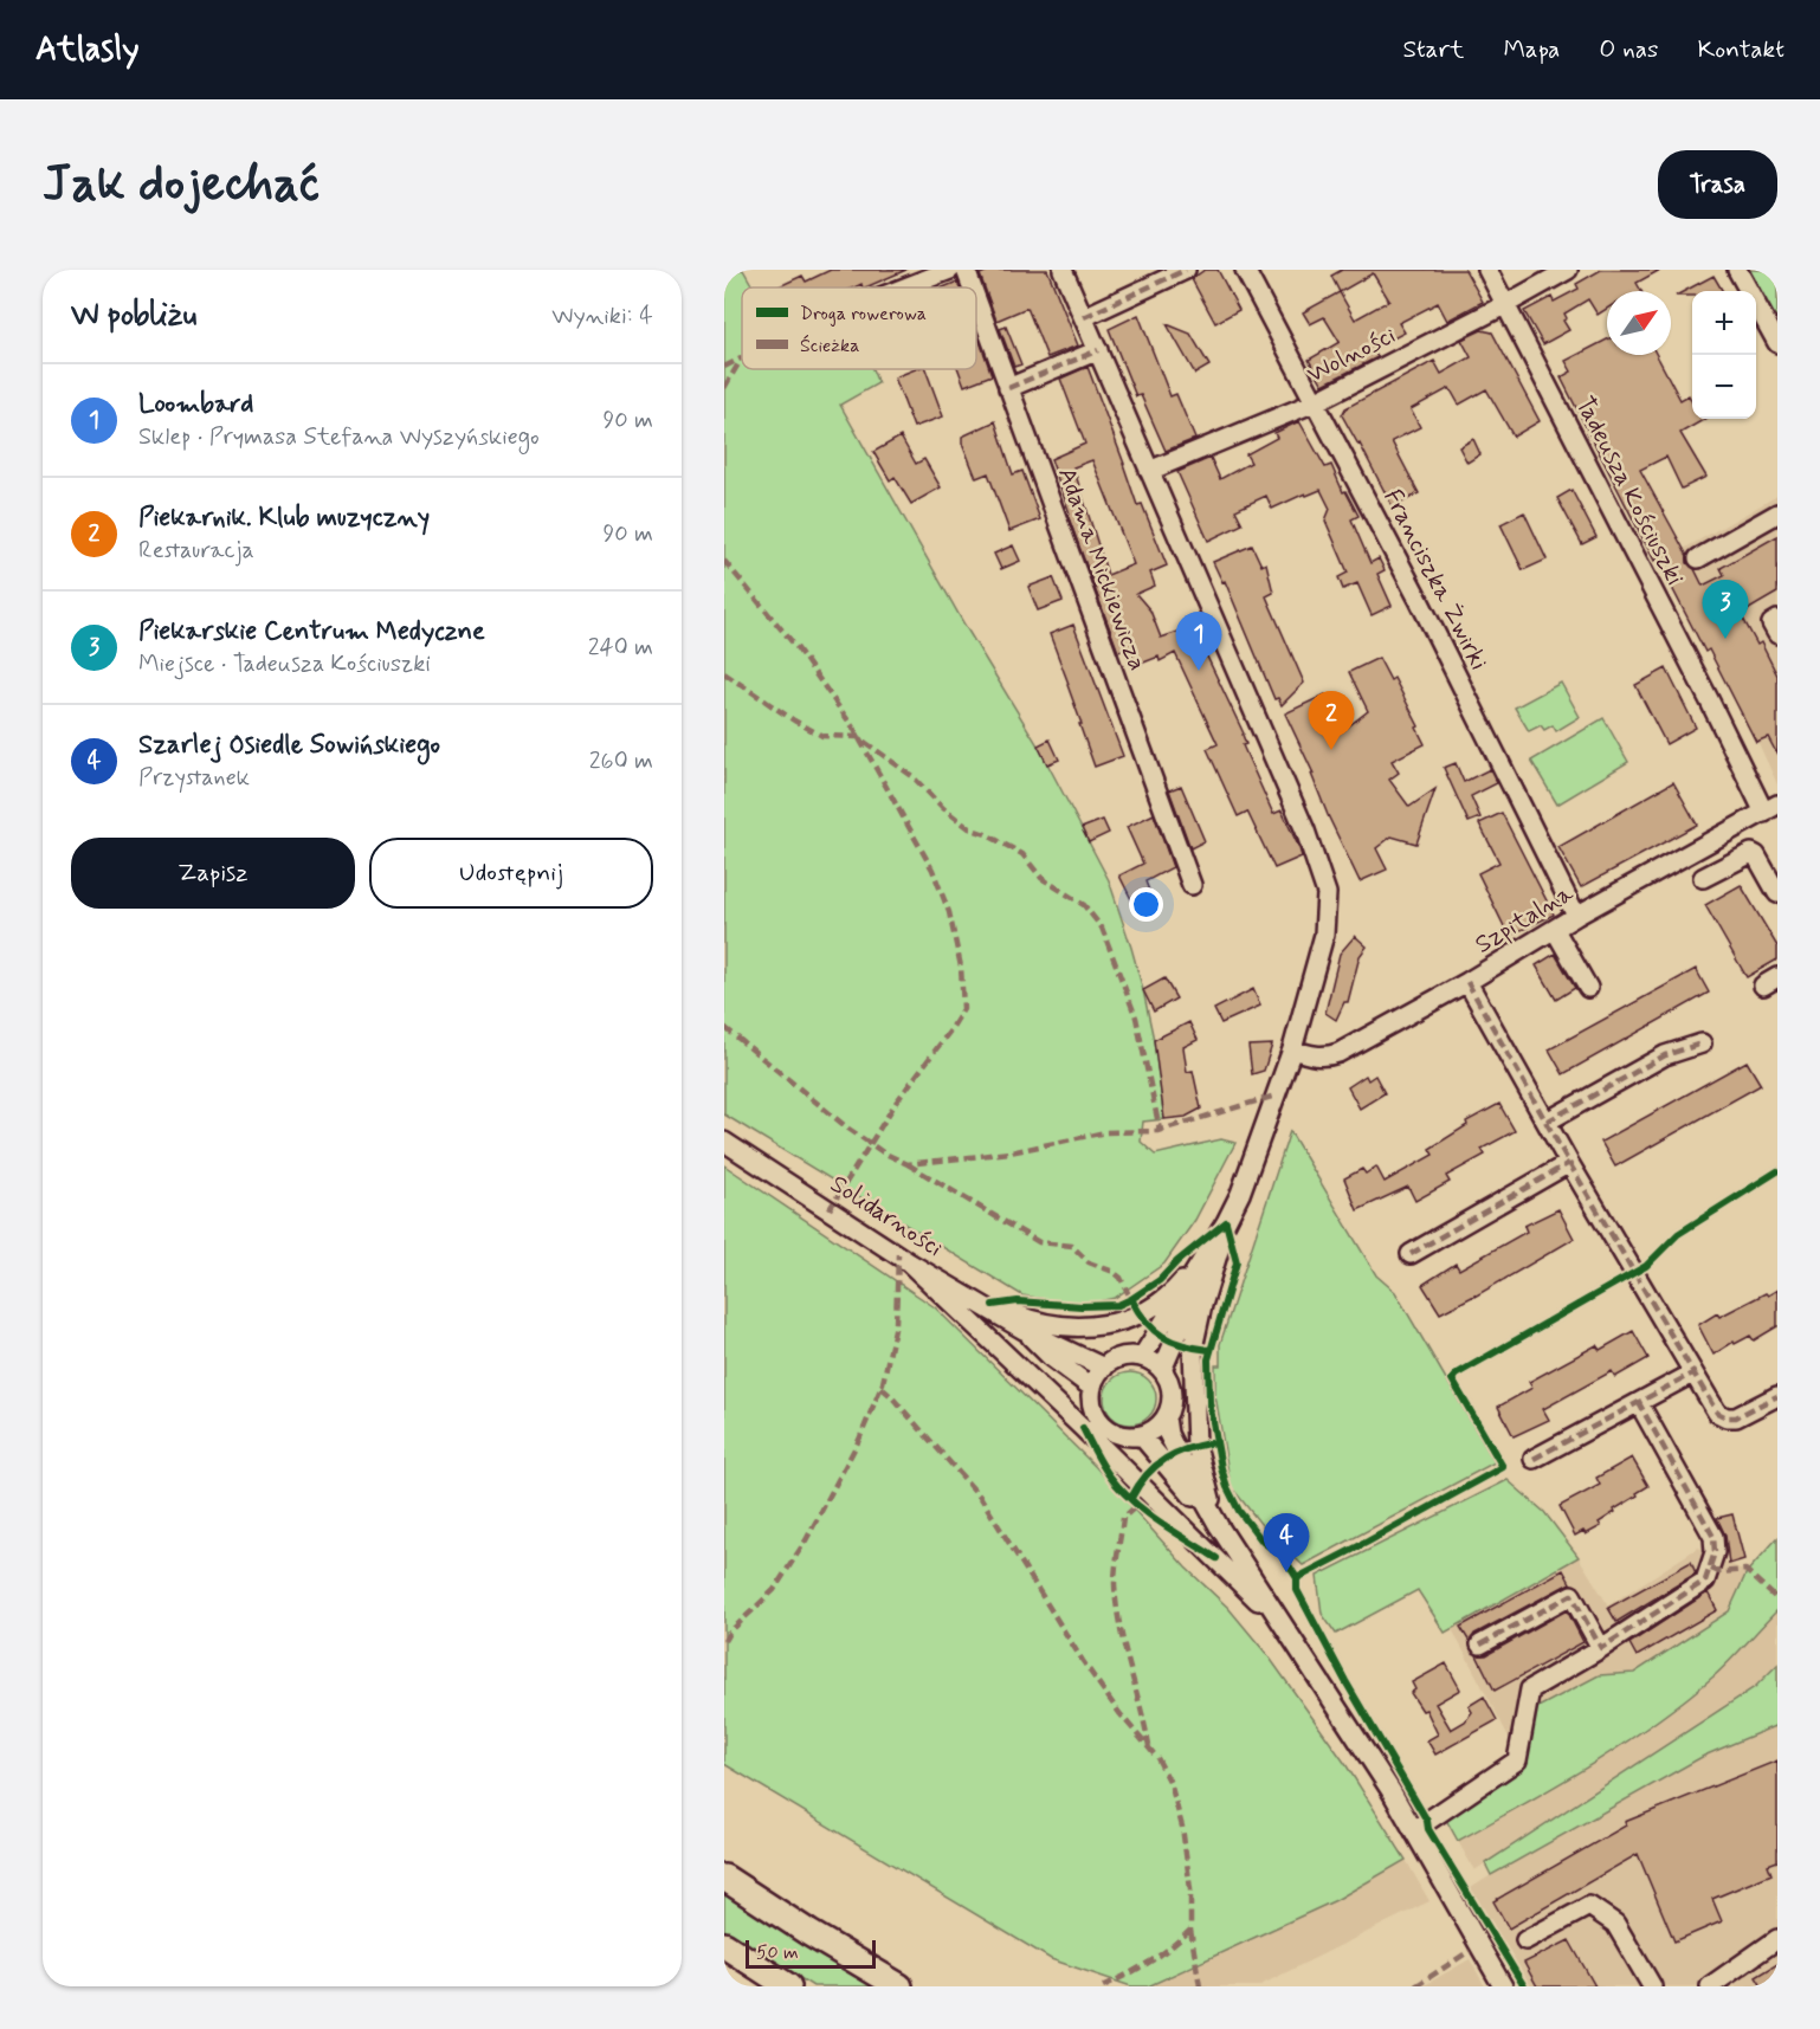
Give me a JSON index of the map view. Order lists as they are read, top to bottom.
{
  "streets": {
    "street": [
      "Wolności",
      "Tadeusza Kościuszki",
      "Adama Mickiewicza",
      "Franciszka Żwirki",
      "Szpitalna",
      "Solidarności"
    ]
  },
  "crossings": [
    ["Wolności", "Tadeusza Kościuszki"],
    ["Wolności", "Franciszka Żwirki"],
    ["Tadeusza Kościuszki", "Szpitalna"],
    ["Franciszka Żwirki", "Szpitalna"]
  ],
  "legend": ["Droga rowerowa", "Ścieżka"],
  "scale_bar": "50 m",
  "north": "top right",
  "page": {
    "header": "Atlasly",
    "nav": [
      "Start",
      "Mapa",
      "O nas",
      "Kontakt"
    ],
    "buttons": [
      "Trasa",
      ["Zapisz", "Udostępnij"]
    ],
    "title": "Jak dojechać",
    "heading": ["W pobliżu", "Wyniki: 4"],
    "map_buttons": ["+", "−"],
    "list": [
      {
        "mark": "1",
        "name": "Loombard",
        "note": "Sklep · Prymasa Stefana Wyszyńskiego",
        "value": "90 m"
      },
      {
        "mark": "2",
        "name": "Piekarnik. Klub muzyczny",
        "note": "Restauracja",
        "value": "90 m"
      },
      {
        "mark": "3",
        "name": "Piekarskie Centrum Medyczne",
        "note": "Miejsce · Tadeusza Kościuszki",
        "value": "240 m"
      },
      {
        "mark": "4",
        "name": "Szarlej Osiedle Sowińskiego",
        "note": "Przystanek",
        "value": "260 m"
      }
    ],
    "pins": [
      "3",
      "1",
      "2",
      "4"
    ],
    "scale": "50 m"
  }
}
